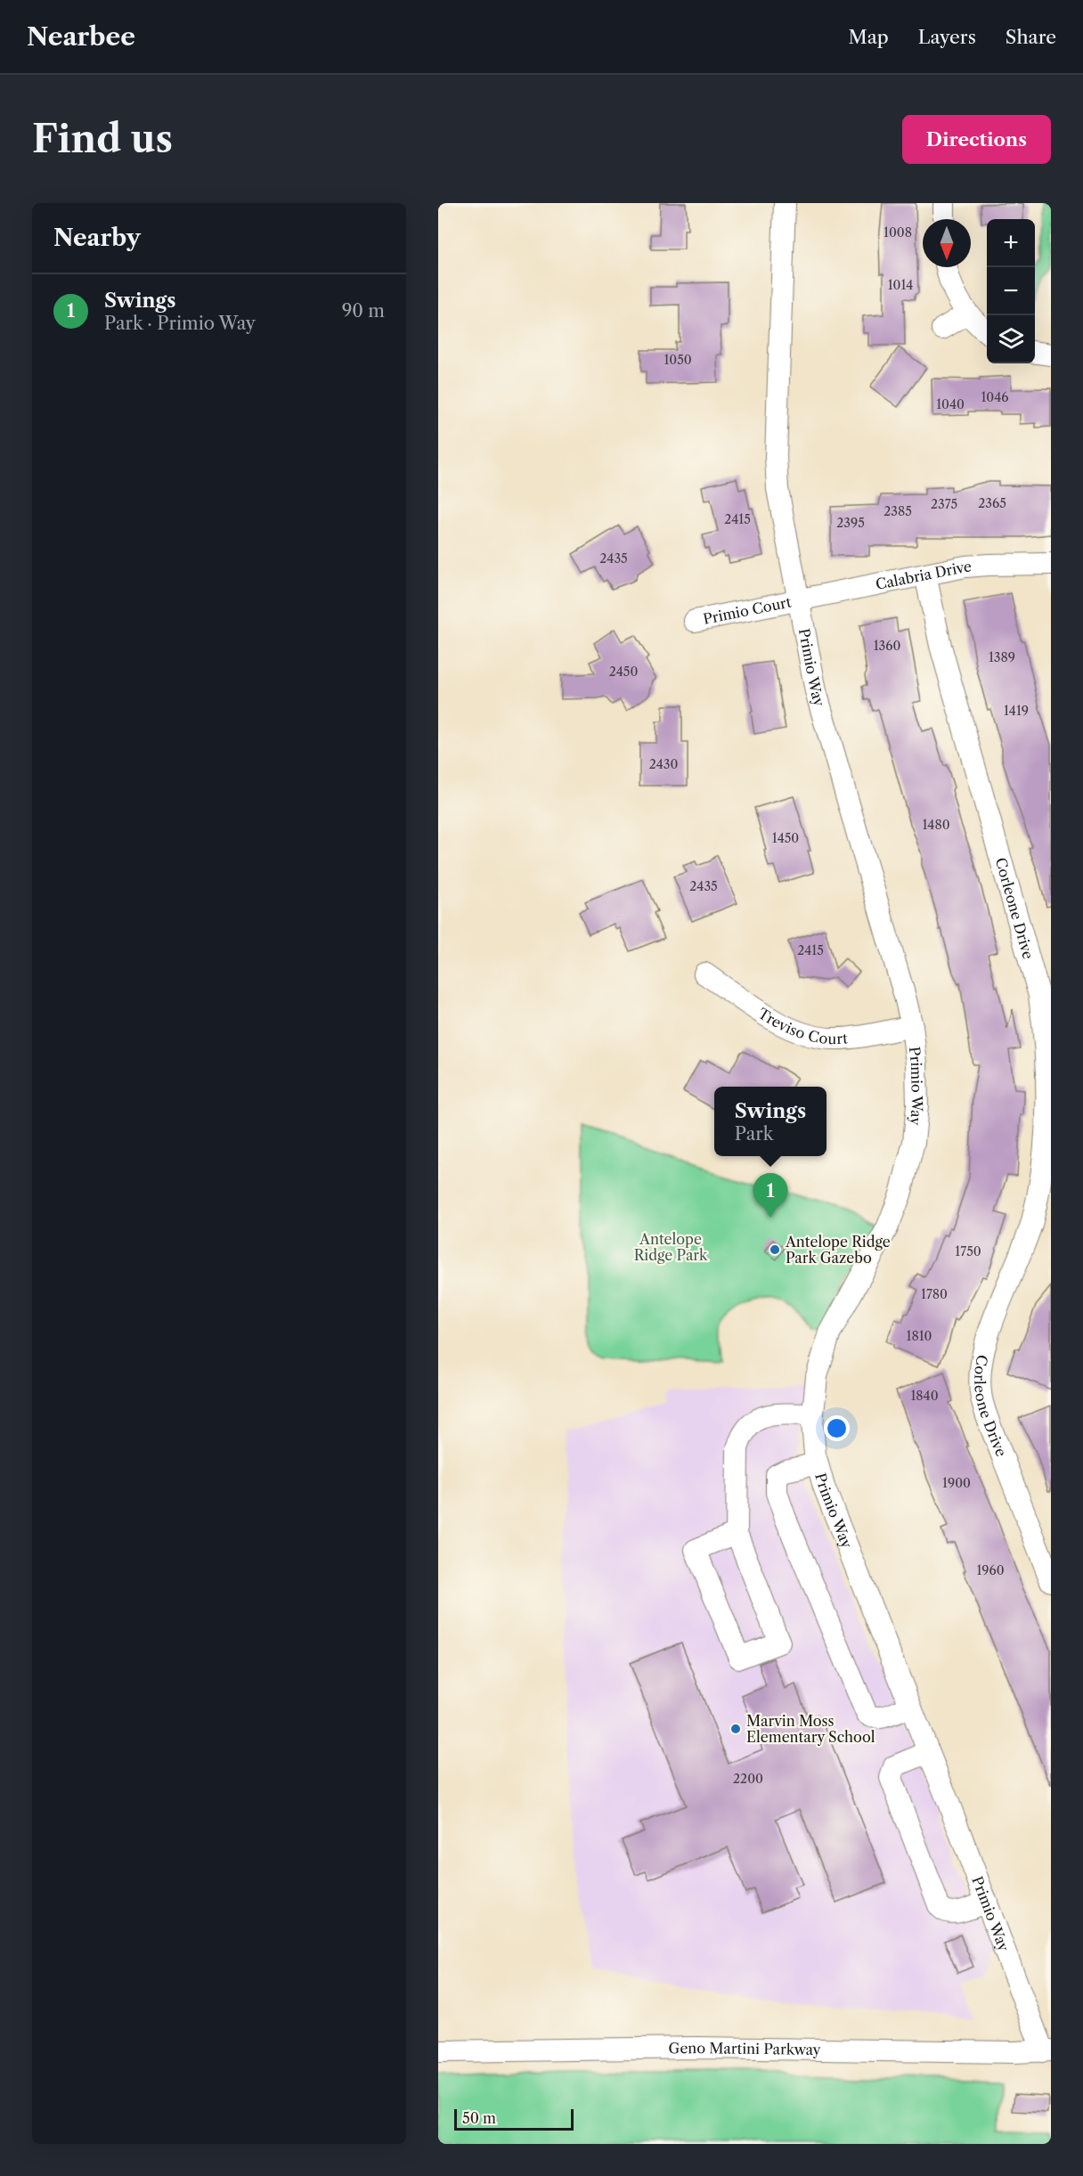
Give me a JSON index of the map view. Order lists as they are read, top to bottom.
{
  "streets": {
    "street": [
      "Calabria Drive",
      "Primio Court",
      "Primio Way",
      "Corleone Drive",
      "Treviso Court",
      "Geno Martini Parkway"
    ]
  },
  "crossings": [
    ["Calabria Drive", "Primio Court"],
    ["Calabria Drive", "Primio Way"],
    ["Calabria Drive", "Corleone Drive"],
    ["Primio Court", "Primio Way"],
    ["Primio Way", "Treviso Court"],
    ["Primio Way", "Geno Martini Parkway"]
  ],
  "parks": ["Antelope Ridge Park"],
  "places": ["Antelope Ridge Park Gazebo", "Marvin Moss Elementary School"],
  "house_numbers": [
    "1008",
    "1014",
    "1050",
    "1046",
    "1040",
    "2365",
    "2375",
    "2385",
    "2415",
    "2395",
    "2435",
    "1360",
    "1389",
    "2450",
    "1419",
    "2430",
    "1480",
    "1450",
    "2435",
    "2415",
    "1750",
    "1780",
    "1810",
    "1840",
    "1900",
    "1960",
    "2200"
  ],
  "scale_bar": "50 m",
  "north": "bottom",
  "page": {
    "header": "Nearbee",
    "nav": ["Map", "Layers", "Share"],
    "buttons": "Directions",
    "title": "Find us",
    "heading": "Nearby",
    "map_buttons": ["+", "−"],
    "list": [
      {
        "mark": "1",
        "name": "Swings",
        "note": "Park · Primio Way",
        "value": "90 m"
      }
    ],
    "popup": ["Swings", "Park"],
    "pins": "1",
    "scale": "50 m"
  }
}
